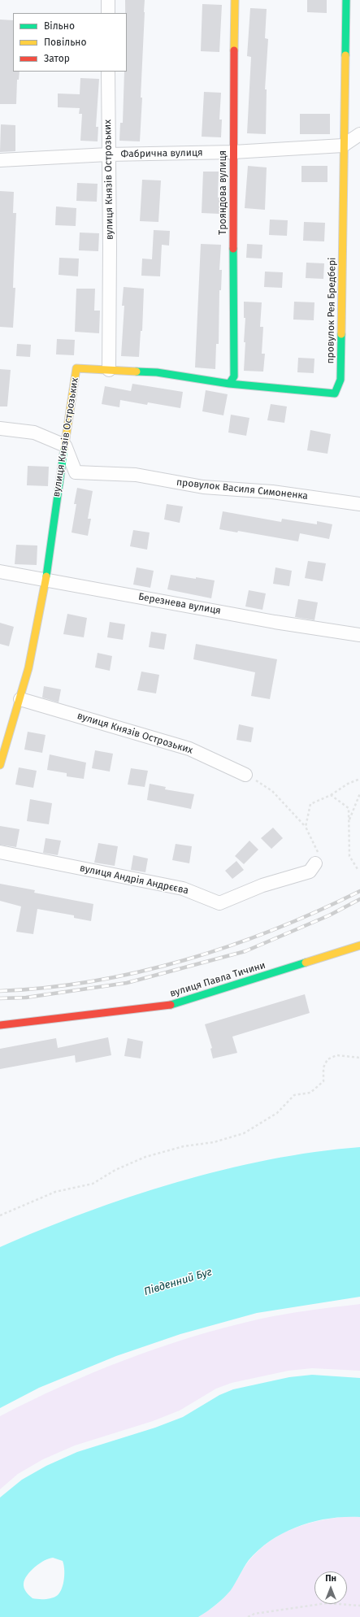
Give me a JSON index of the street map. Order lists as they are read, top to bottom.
{
  "streets": {
    "street": [
      "Фабрична вулиця",
      "вулиця Князів Острозьких",
      "Трояндова вулиця",
      "провулок Рея Бредбері",
      "провулок Василя Симоненка",
      "Березнева вулиця",
      "вулиця Андрія Андрєєва",
      "вулиця Павла Тичини"
    ]
  },
  "crossings": [
    ["Фабрична вулиця", "вулиця Князів Острозьких"],
    ["Фабрична вулиця", "Трояндова вулиця"],
    ["Фабрична вулиця", "провулок Рея Бредбері"],
    ["вулиця Князів Острозьких", "провулок Рея Бредбері"],
    ["вулиця Князів Острозьких", "провулок Василя Симоненка"],
    ["вулиця Князів Острозьких", "Березнева вулиця"],
    ["Трояндова вулиця", "провулок Рея Бредбері"]
  ],
  "water": ["Південний Буг"],
  "legend": ["Вільно", "Повільно", "Затор"],
  "north": "top"
}
